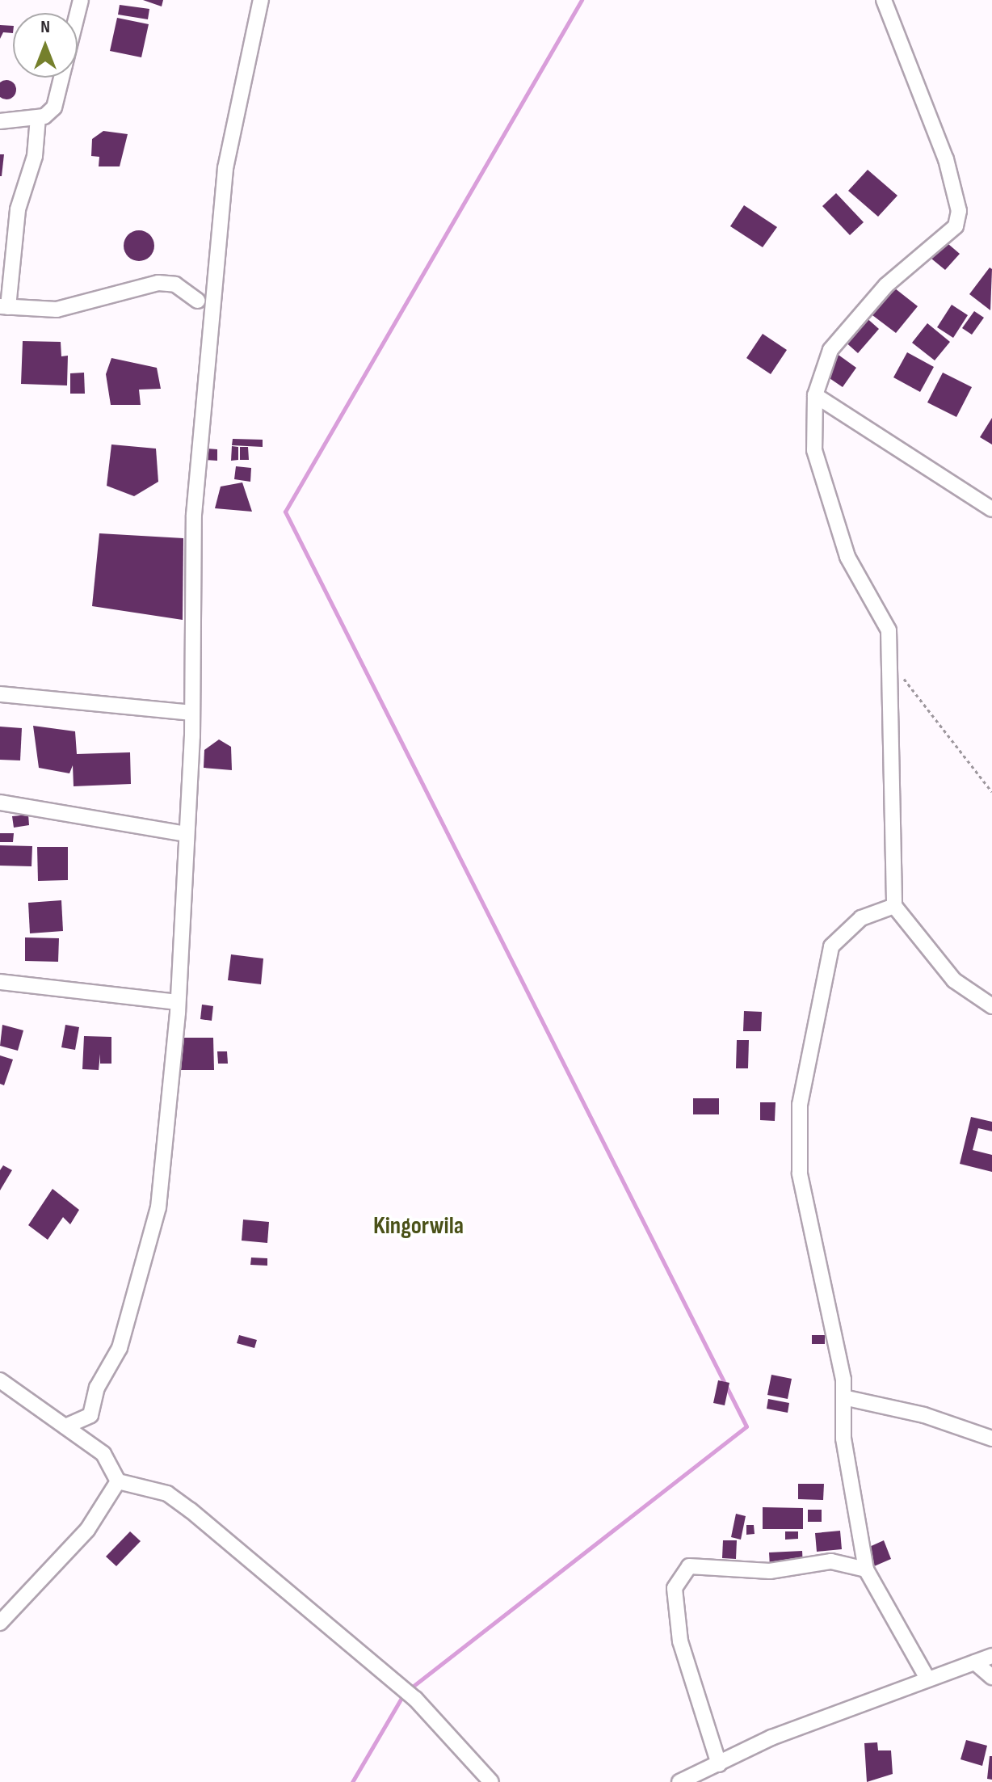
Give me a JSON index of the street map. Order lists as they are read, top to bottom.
{
  "districts": ["Kingorwila"],
  "north": "top"
}
